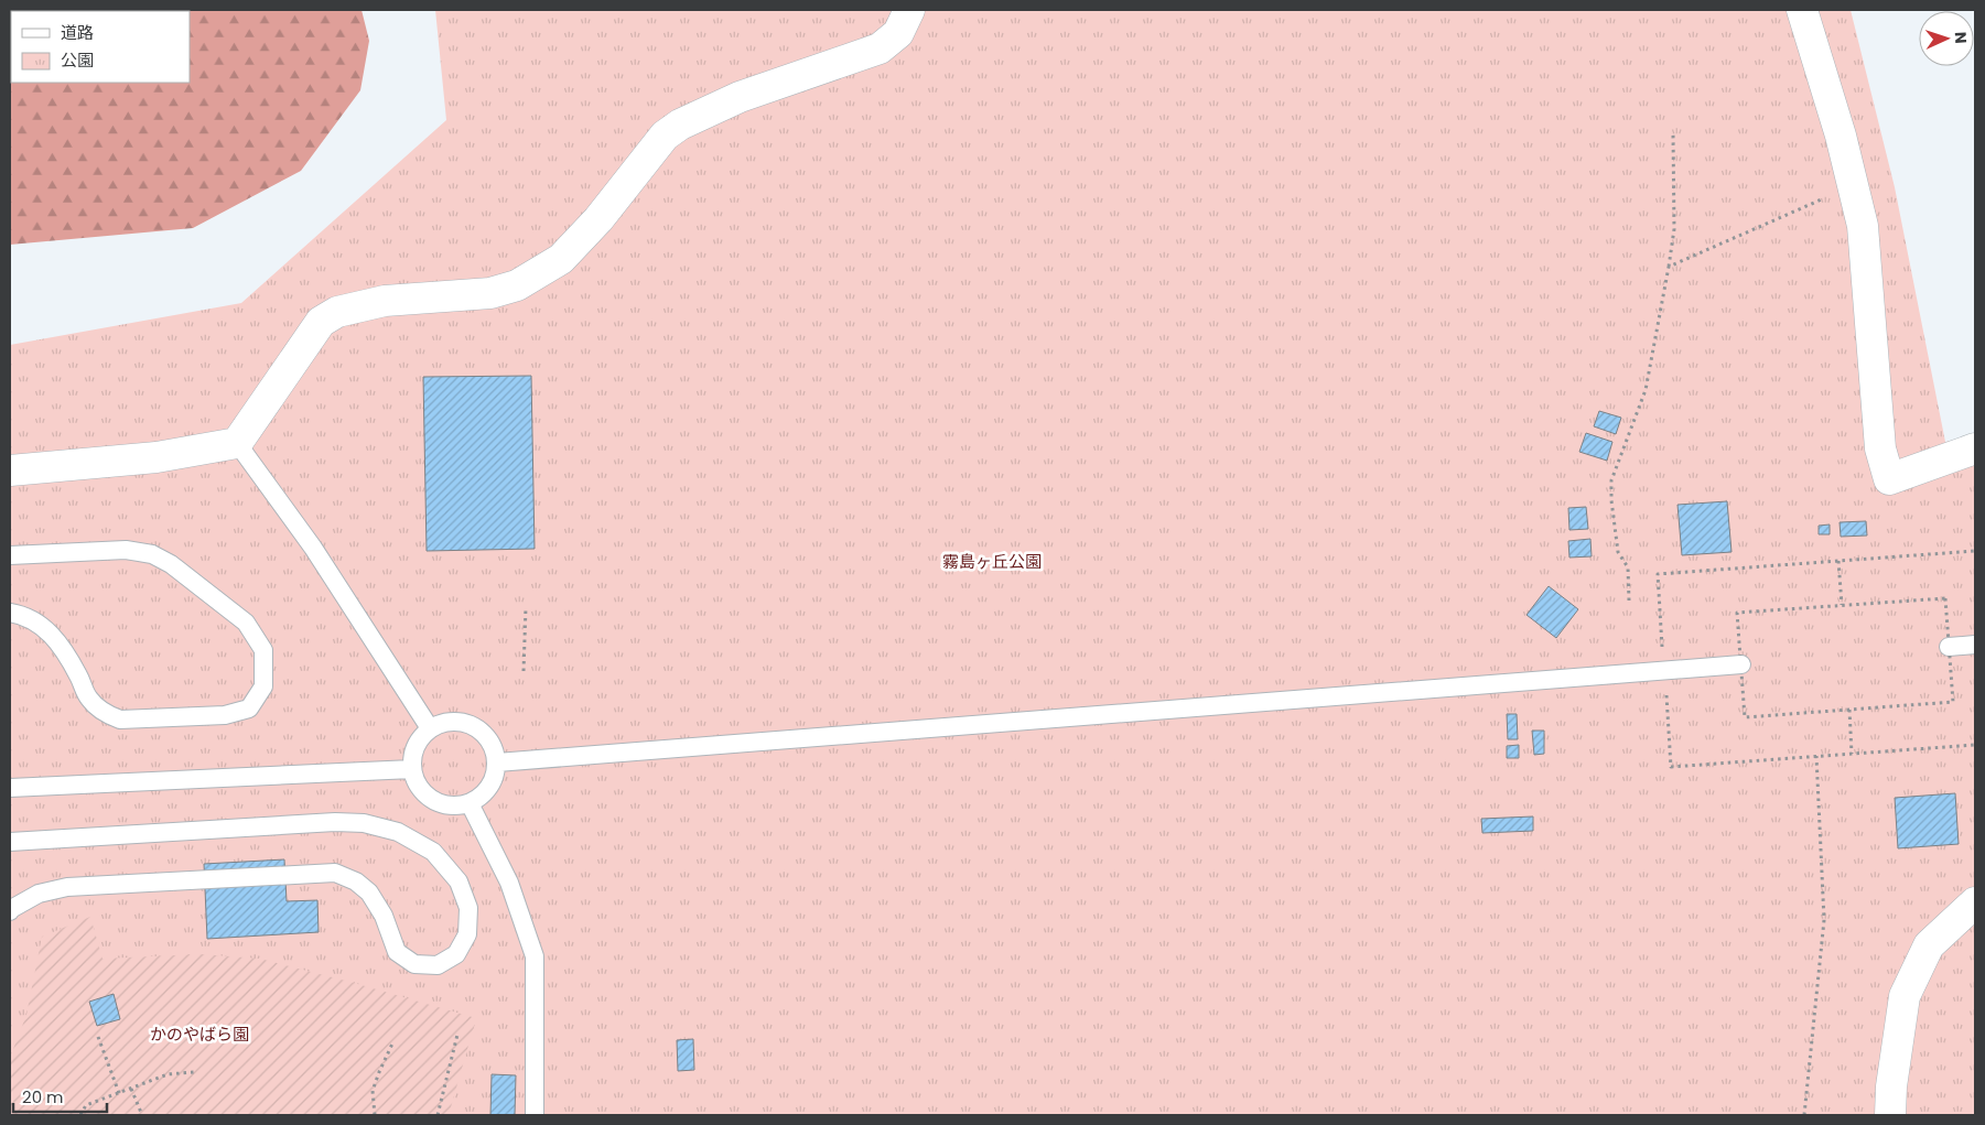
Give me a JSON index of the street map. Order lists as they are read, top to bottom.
{
  "parks": ["霧島ヶ丘公園", "かのやばら園"],
  "legend": ["道路", "公園"],
  "scale_bar": "20 m",
  "north": "right"
}
